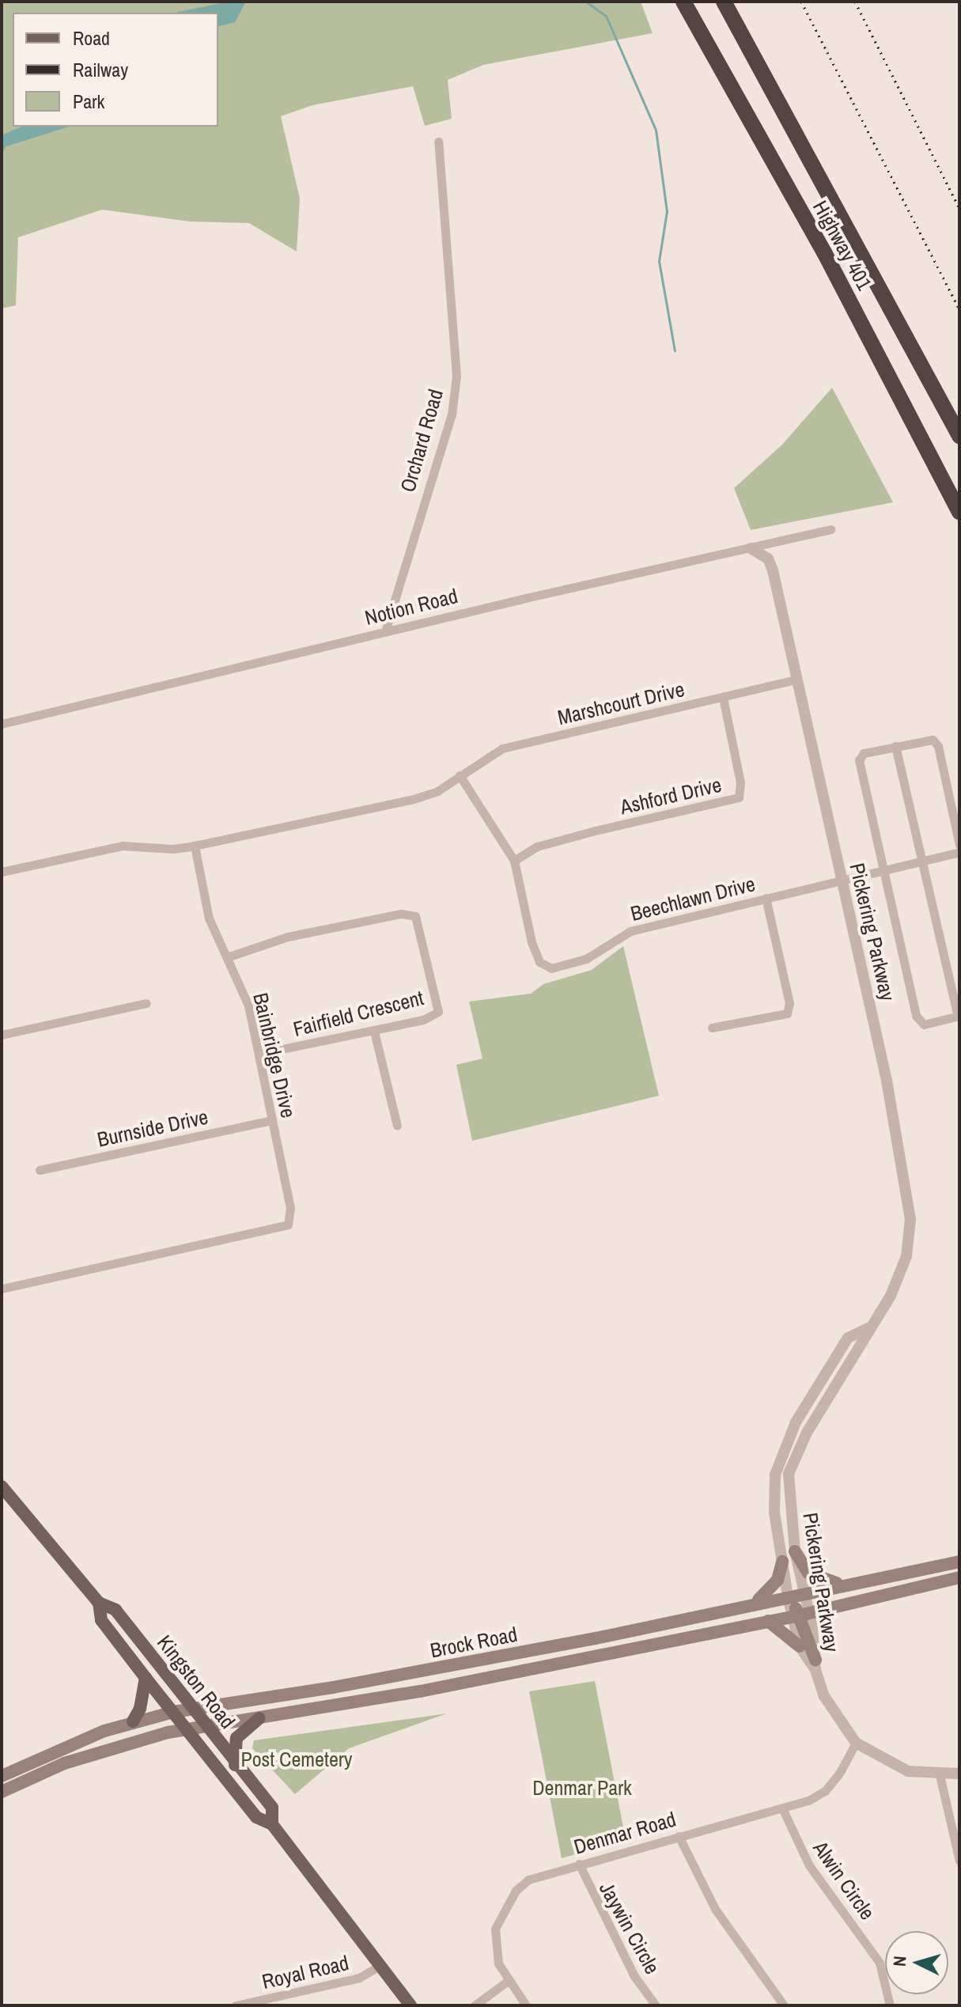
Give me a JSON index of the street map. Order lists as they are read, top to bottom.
{
  "streets": {
    "highway": ["Highway 401"],
    "main road": ["Brock Road", "Kingston Road"],
    "street": [
      "Orchard Road",
      "Notion Road",
      "Marshcourt Drive",
      "Ashford Drive",
      "Beechlawn Drive",
      "Pickering Parkway",
      "Fairfield Crescent",
      "Bainbridge Drive",
      "Burnside Drive",
      "Denmar Road",
      "Alwin Circle",
      "Jaywin Circle",
      "Royal Road"
    ]
  },
  "crossings": [
    ["Orchard Road", "Notion Road"],
    ["Notion Road", "Pickering Parkway"],
    ["Marshcourt Drive", "Ashford Drive"],
    ["Marshcourt Drive", "Beechlawn Drive"],
    ["Marshcourt Drive", "Pickering Parkway"],
    ["Ashford Drive", "Beechlawn Drive"],
    ["Beechlawn Drive", "Pickering Parkway"],
    ["Pickering Parkway", "Brock Road"],
    ["Pickering Parkway", "Denmar Road"],
    ["Fairfield Crescent", "Bainbridge Drive"],
    ["Bainbridge Drive", "Burnside Drive"],
    ["Brock Road", "Kingston Road"],
    ["Kingston Road", "Royal Road"],
    ["Denmar Road", "Alwin Circle"],
    ["Denmar Road", "Jaywin Circle"]
  ],
  "parks": ["Post Cemetery", "Denmar Park"],
  "legend": ["Road", "Railway", "Park"],
  "north": "left"
}
